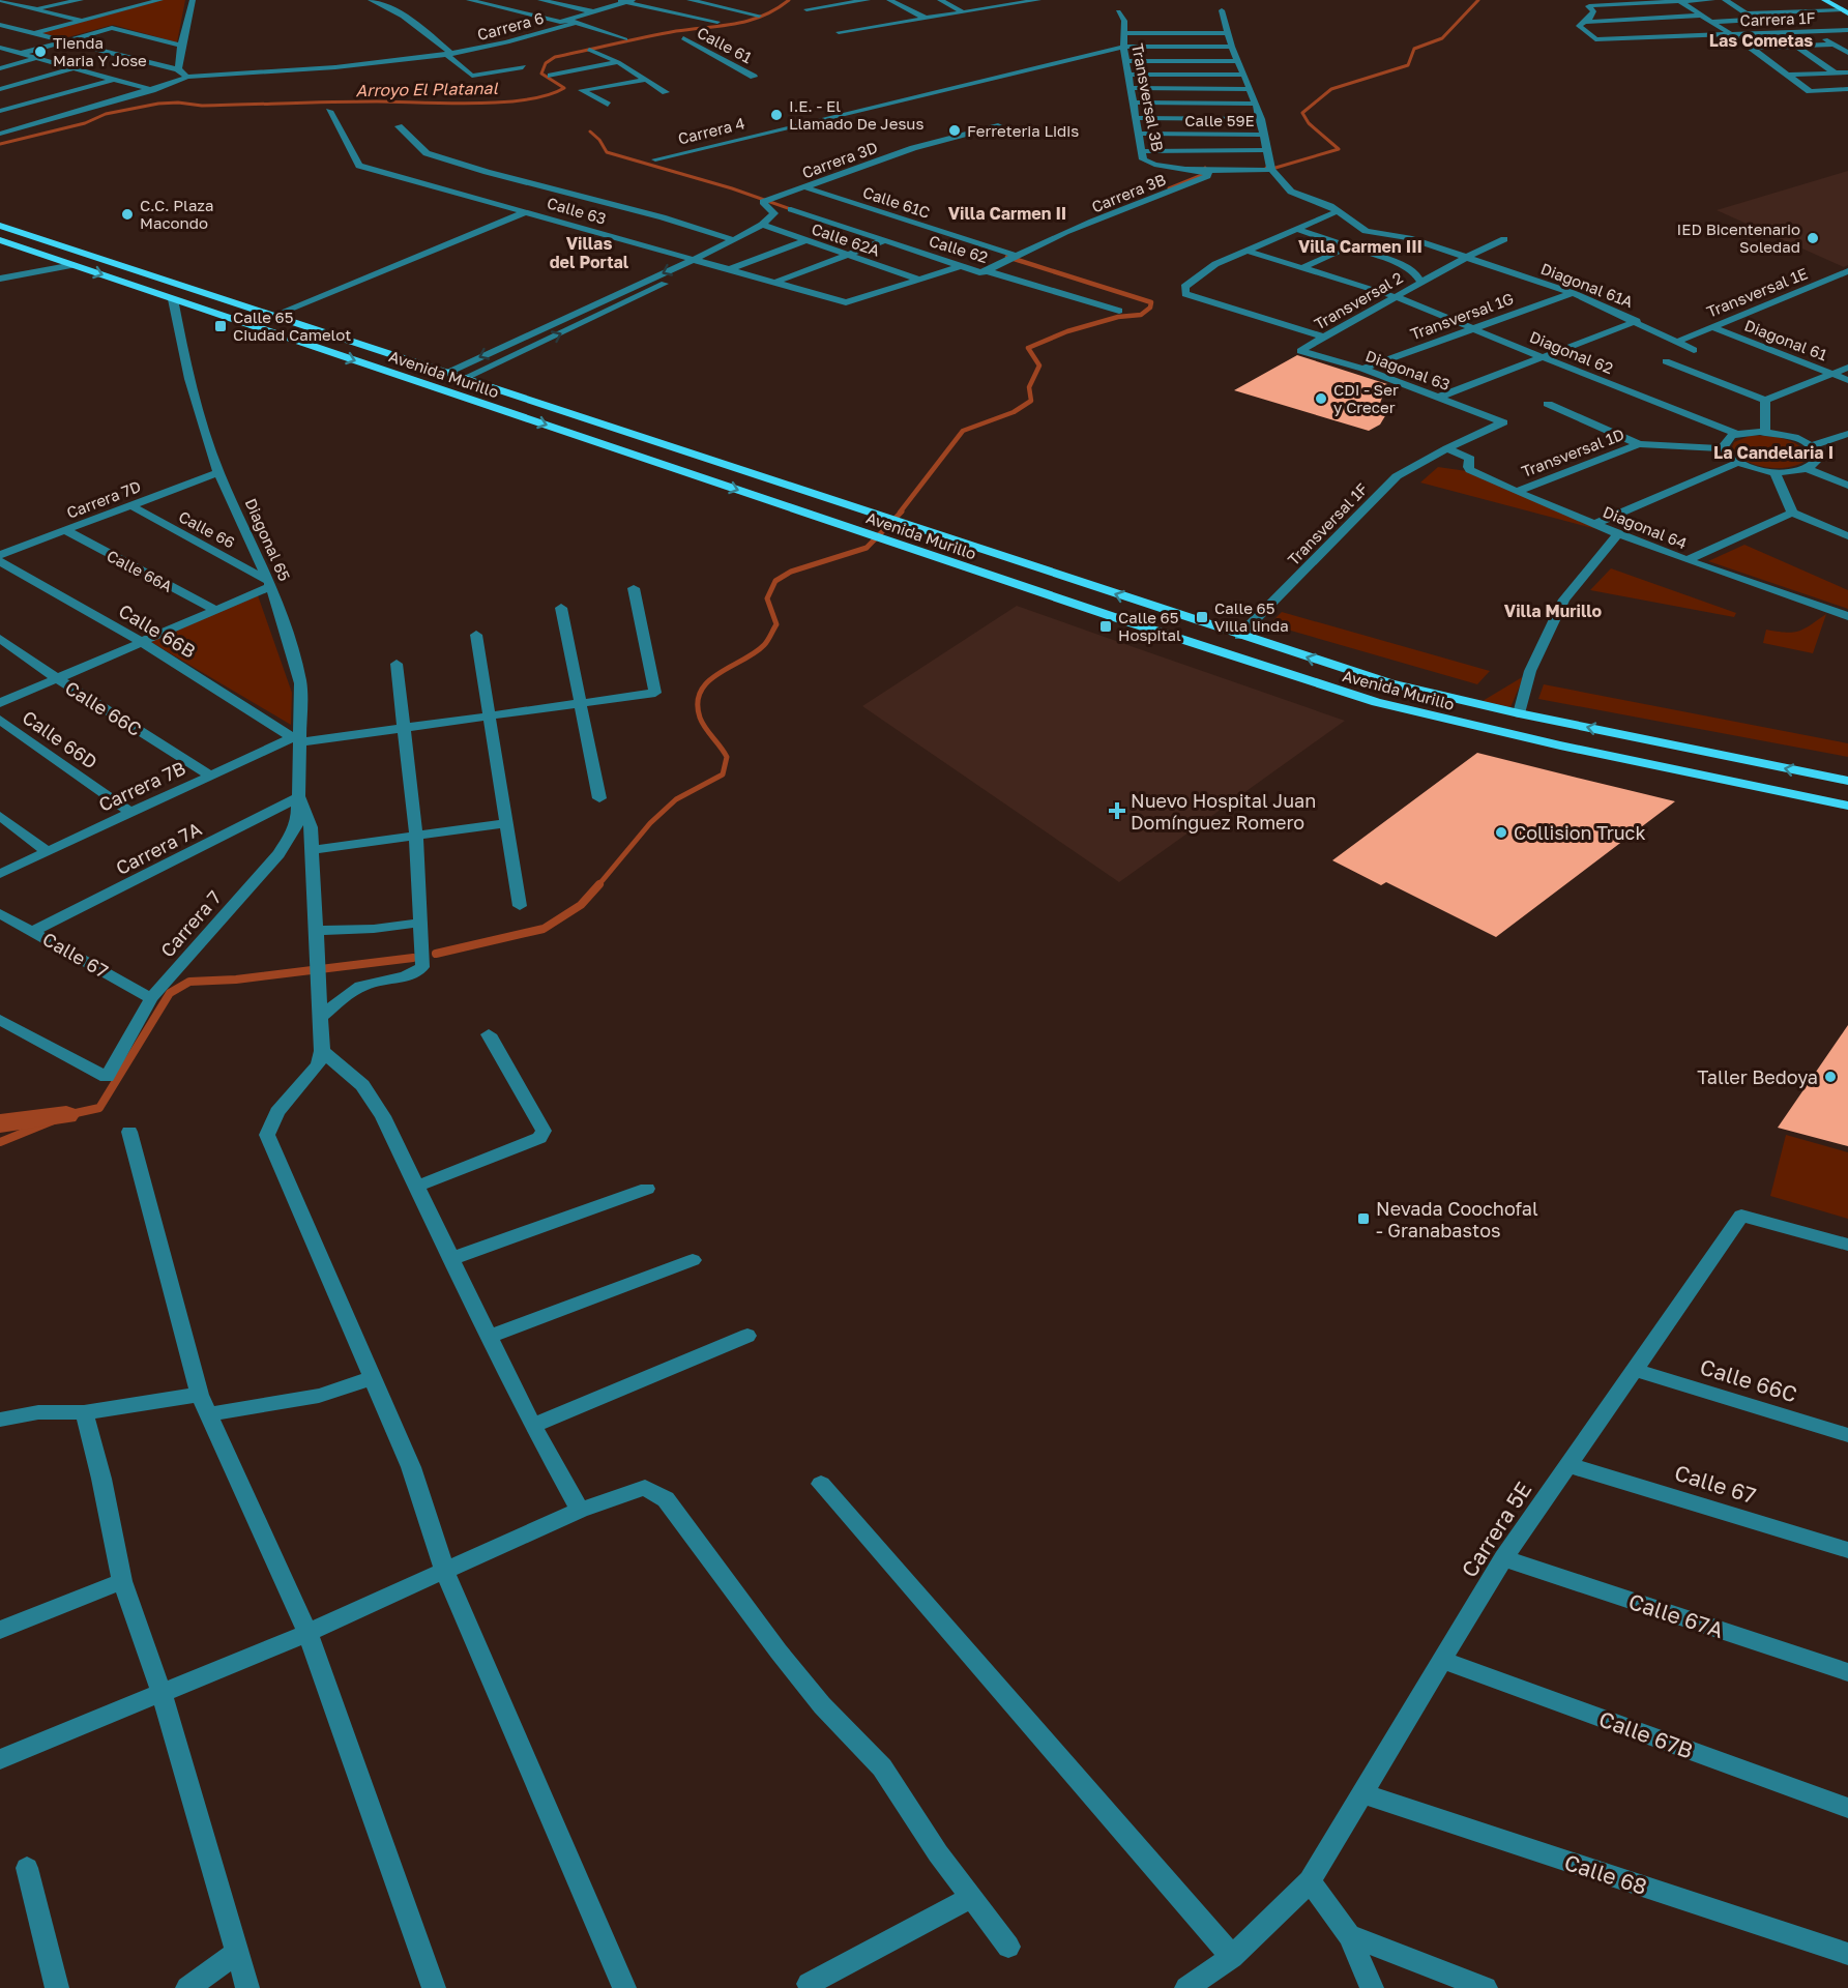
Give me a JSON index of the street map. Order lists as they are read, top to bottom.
{
  "streets": {
    "main road": ["Avenida Murillo"],
    "street": [
      "Carrera 1F",
      "Carrera 6",
      "Calle 61",
      "Transversal 3B",
      "Calle 59E",
      "Carrera 4",
      "Carrera 3D",
      "Carrera 3B",
      "Calle 61C",
      "Calle 63",
      "Calle 62A",
      "Calle 62",
      "Diagonal 61A",
      "Transversal 1E",
      "Transversal 2",
      "Transversal 1G",
      "Diagonal 61",
      "Diagonal 62",
      "Diagonal 63",
      "Transversal 1D",
      "Carrera 7D",
      "Transversal 1F",
      "Diagonal 64",
      "Calle 66",
      "Diagonal 65",
      "Calle 66A",
      "Calle 66B",
      "Calle 66C",
      "Calle 66D",
      "Carrera 7B",
      "Carrera 7A",
      "Carrera 7",
      "Calle 67",
      "Carrera 5E",
      "Calle 67A",
      "Calle 67B",
      "Calle 68"
    ]
  },
  "crossings": [
    ["Transversal 3B", "Calle 59E"],
    ["Transversal 3B", "Carrera 4"],
    ["Transversal 3B", "Carrera 3B"],
    ["Transversal 3B", "Diagonal 61A"],
    ["Carrera 3D", "Calle 61C"],
    ["Carrera 3D", "Calle 62A"],
    ["Carrera 3B", "Calle 61C"],
    ["Carrera 3B", "Calle 62"],
    ["Calle 63", "Calle 62A"],
    ["Diagonal 61A", "Transversal 1E"],
    ["Diagonal 61A", "Transversal 2"],
    ["Diagonal 61A", "Transversal 1G"],
    ["Transversal 1E", "Diagonal 61"],
    ["Transversal 2", "Diagonal 62"],
    ["Transversal 2", "Diagonal 63"],
    ["Transversal 1G", "Diagonal 62"],
    ["Transversal 1G", "Diagonal 63"],
    ["Diagonal 63", "Transversal 1F"],
    ["Diagonal 63", "Diagonal 64"],
    ["Avenida Murillo", "Transversal 1F"],
    ["Avenida Murillo", "Diagonal 65"],
    ["Transversal 1D", "Diagonal 64"],
    ["Carrera 7D", "Calle 66"],
    ["Carrera 7D", "Diagonal 65"],
    ["Carrera 7D", "Calle 66A"],
    ["Transversal 1F", "Diagonal 64"],
    ["Calle 66", "Diagonal 65"],
    ["Diagonal 65", "Calle 66B"],
    ["Diagonal 65", "Carrera 7B"],
    ["Diagonal 65", "Carrera 7A"],
    ["Diagonal 65", "Carrera 7"],
    ["Calle 66B", "Carrera 7B"],
    ["Calle 66C", "Carrera 7B"],
    ["Calle 66C", "Carrera 5E"],
    ["Calle 66D", "Carrera 7B"],
    ["Carrera 7A", "Carrera 7"],
    ["Carrera 7A", "Calle 67"],
    ["Carrera 7", "Calle 67"],
    ["Calle 67", "Carrera 5E"],
    ["Carrera 5E", "Calle 67A"],
    ["Carrera 5E", "Calle 67B"],
    ["Carrera 5E", "Calle 68"]
  ],
  "districts": [
    "Las Cometas",
    "Villa Carmen II",
    "Villas del Portal",
    "Villa Carmen III",
    "La Candelaria I",
    "Villa Murillo"
  ],
  "water": ["Arroyo El Platanal"],
  "places": {
    "other": [
      "Tienda Maria Y Jose",
      "I.E. - El Llamado De Jesus",
      "Ferreteria Lidis",
      "C.C. Plaza Macondo",
      "IED Bicentenario Soledad",
      "CDI - Ser y Crecer",
      "Collision Truck",
      "Taller Bedoya"
    ],
    "transit": [
      "Calle 65 Ciudad Camelot",
      "Calle 65 Villa linda",
      "Calle 65 Hospital",
      "Nevada Coochofal - Granabastos"
    ],
    "health": ["Nuevo Hospital Juan Domínguez Romero"]
  }
}
